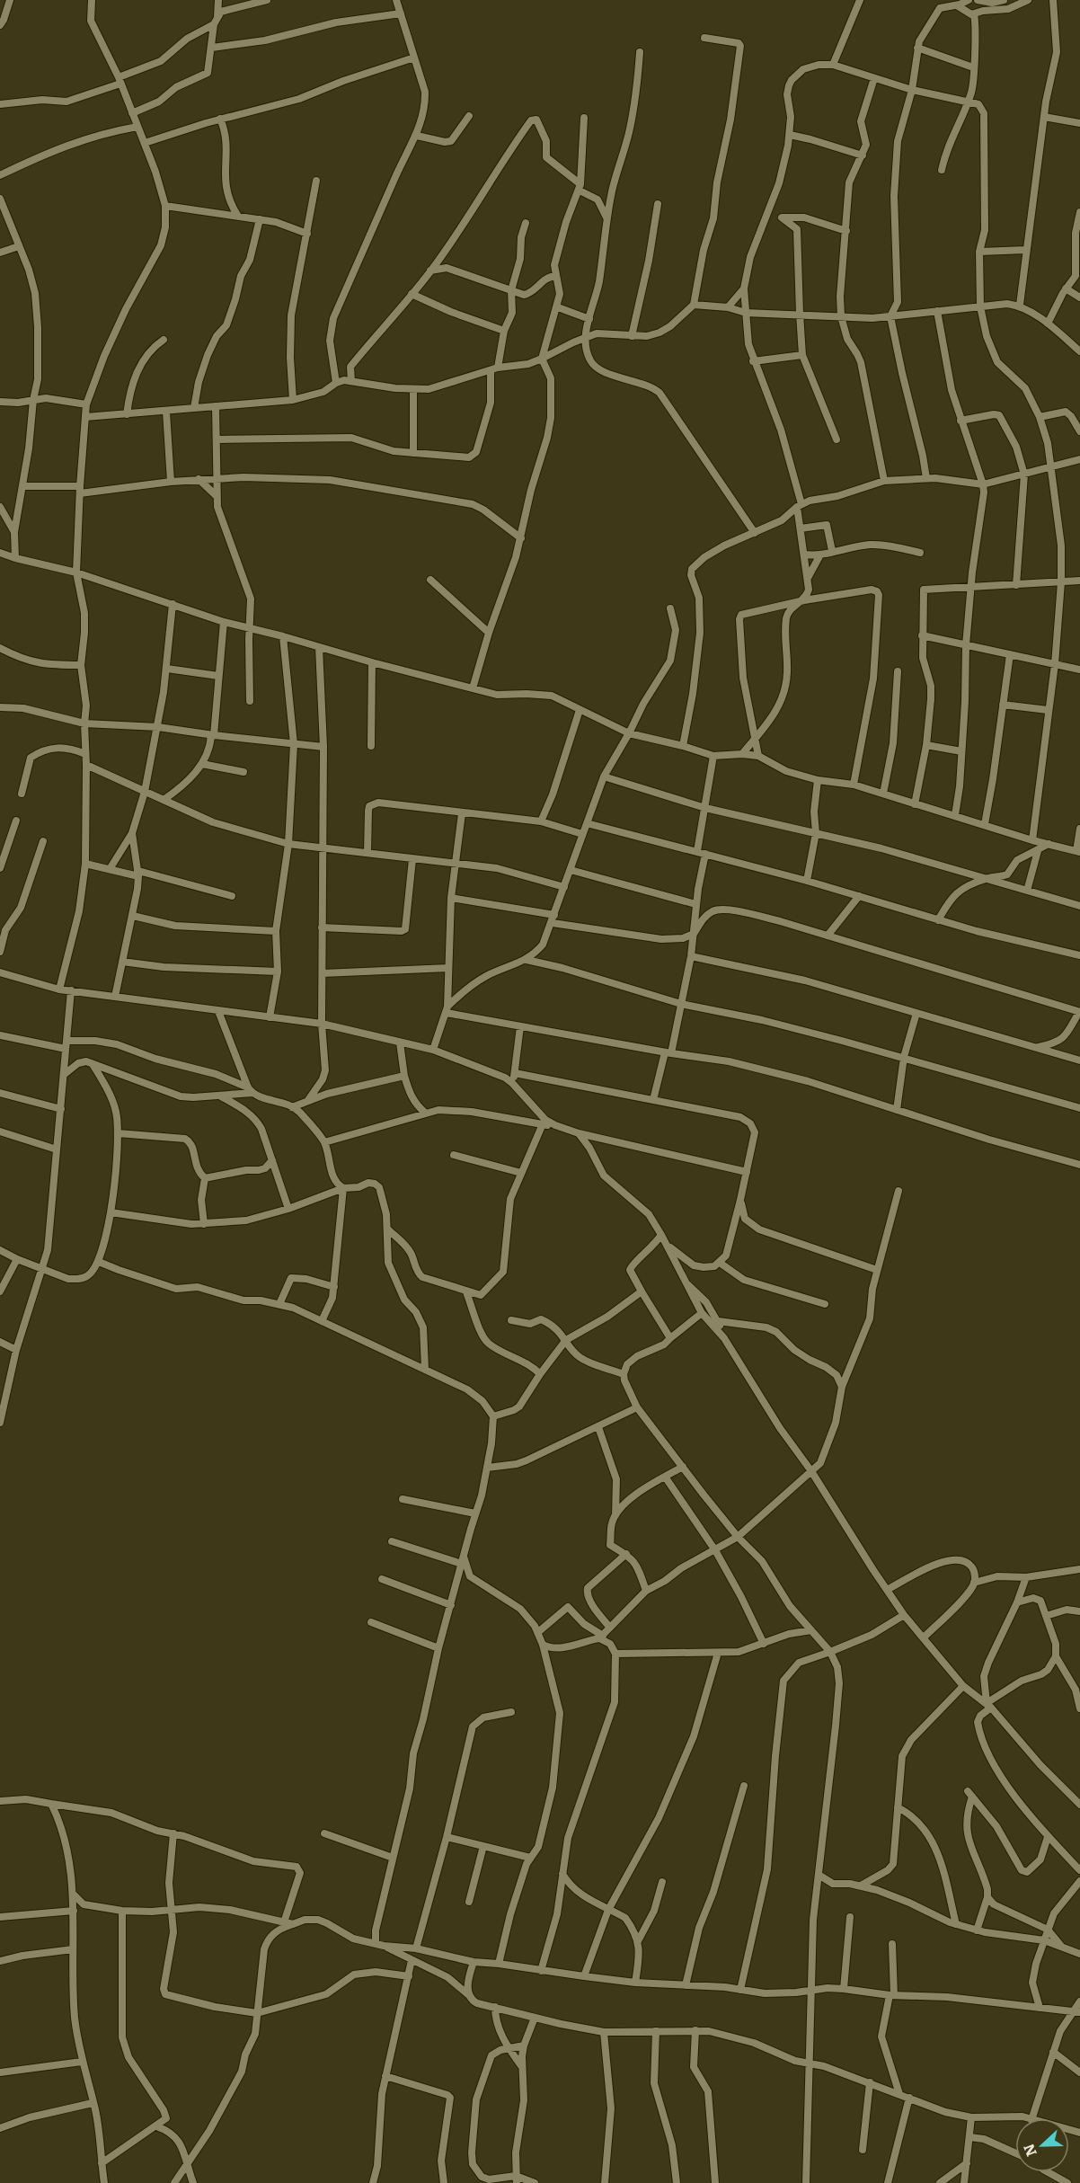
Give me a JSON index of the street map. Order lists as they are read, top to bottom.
{
  "north": "left"
}
